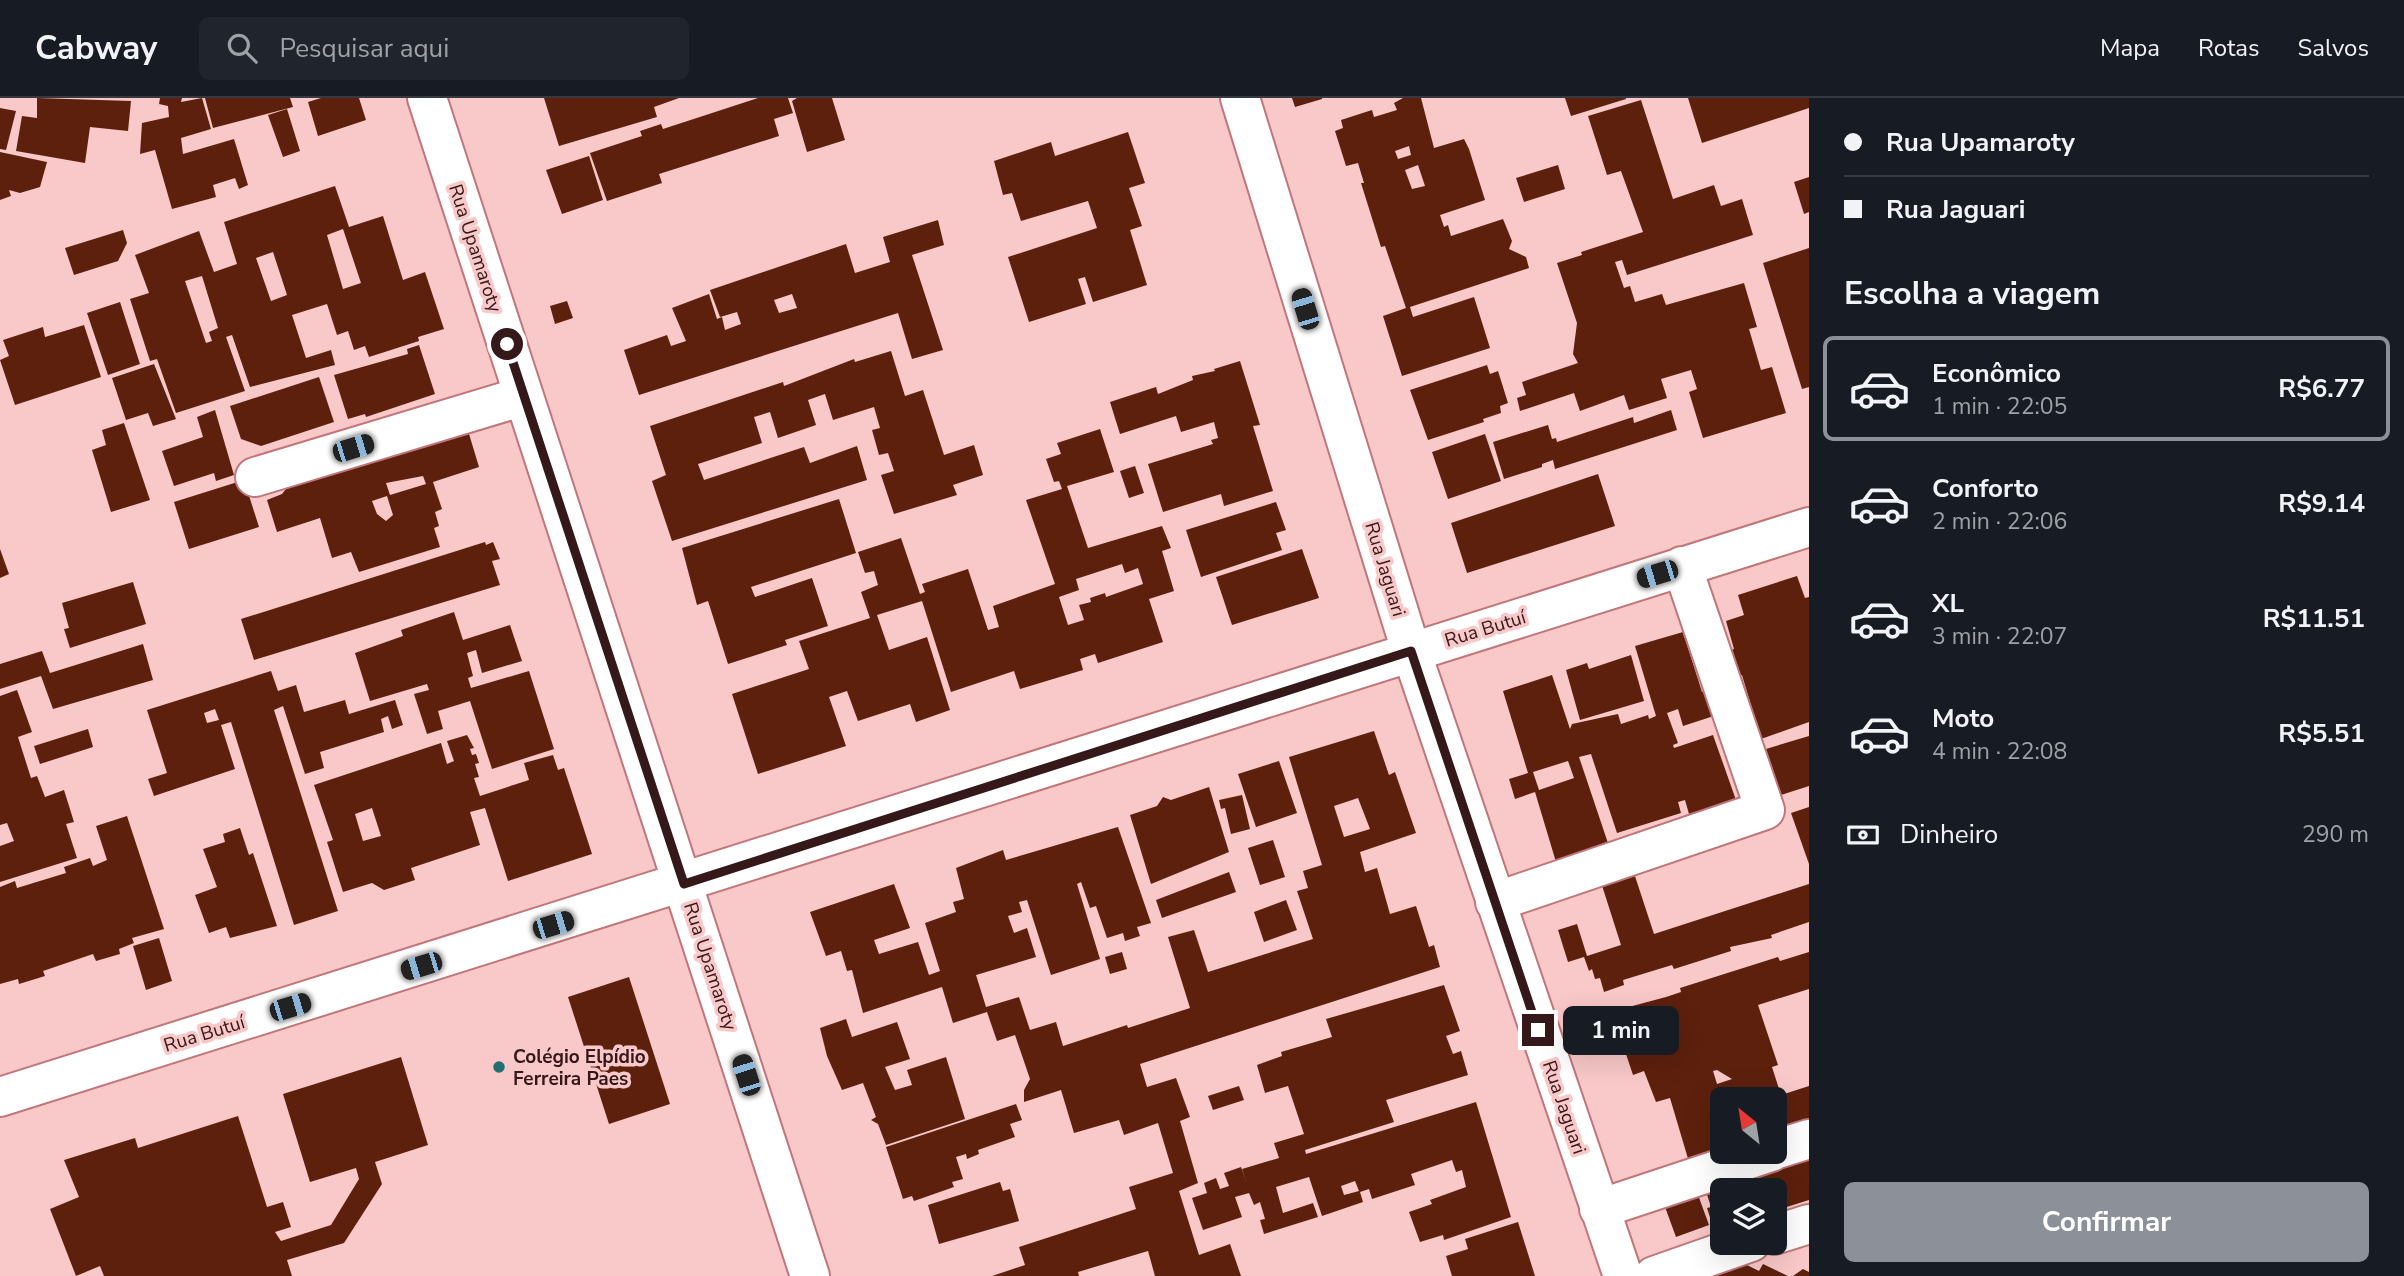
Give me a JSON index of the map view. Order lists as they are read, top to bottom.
{
  "streets": {
    "street": ["Rua Upamaroty", "Rua Jaguari", "Rua Butuí"]
  },
  "crossings": [
    ["Rua Upamaroty", "Rua Butuí"],
    ["Rua Jaguari", "Rua Butuí"]
  ],
  "places": ["Colégio Elpídio Ferreira Paes"],
  "north": "top left",
  "page": {
    "header": "Cabway",
    "search": "Pesquisar aqui",
    "nav": ["Mapa", "Rotas", "Salvos"],
    "banner": ["Rua Upamaroty", "Rua Jaguari"],
    "heading": "Escolha a viagem",
    "list": [
      {
        "name": "Econômico",
        "note": "1 min · 22:05",
        "value": "R$6.77"
      },
      {
        "name": "Conforto",
        "note": "2 min · 22:06",
        "value": "R$9.14"
      },
      {
        "name": "XL",
        "note": "3 min · 22:07",
        "value": "R$11.51"
      },
      {
        "name": "Moto",
        "note": "4 min · 22:08",
        "value": "R$5.51"
      }
    ],
    "pay": ["Dinheiro", "290 m"],
    "bubble": "1 min",
    "buttons": "Confirmar"
  }
}
